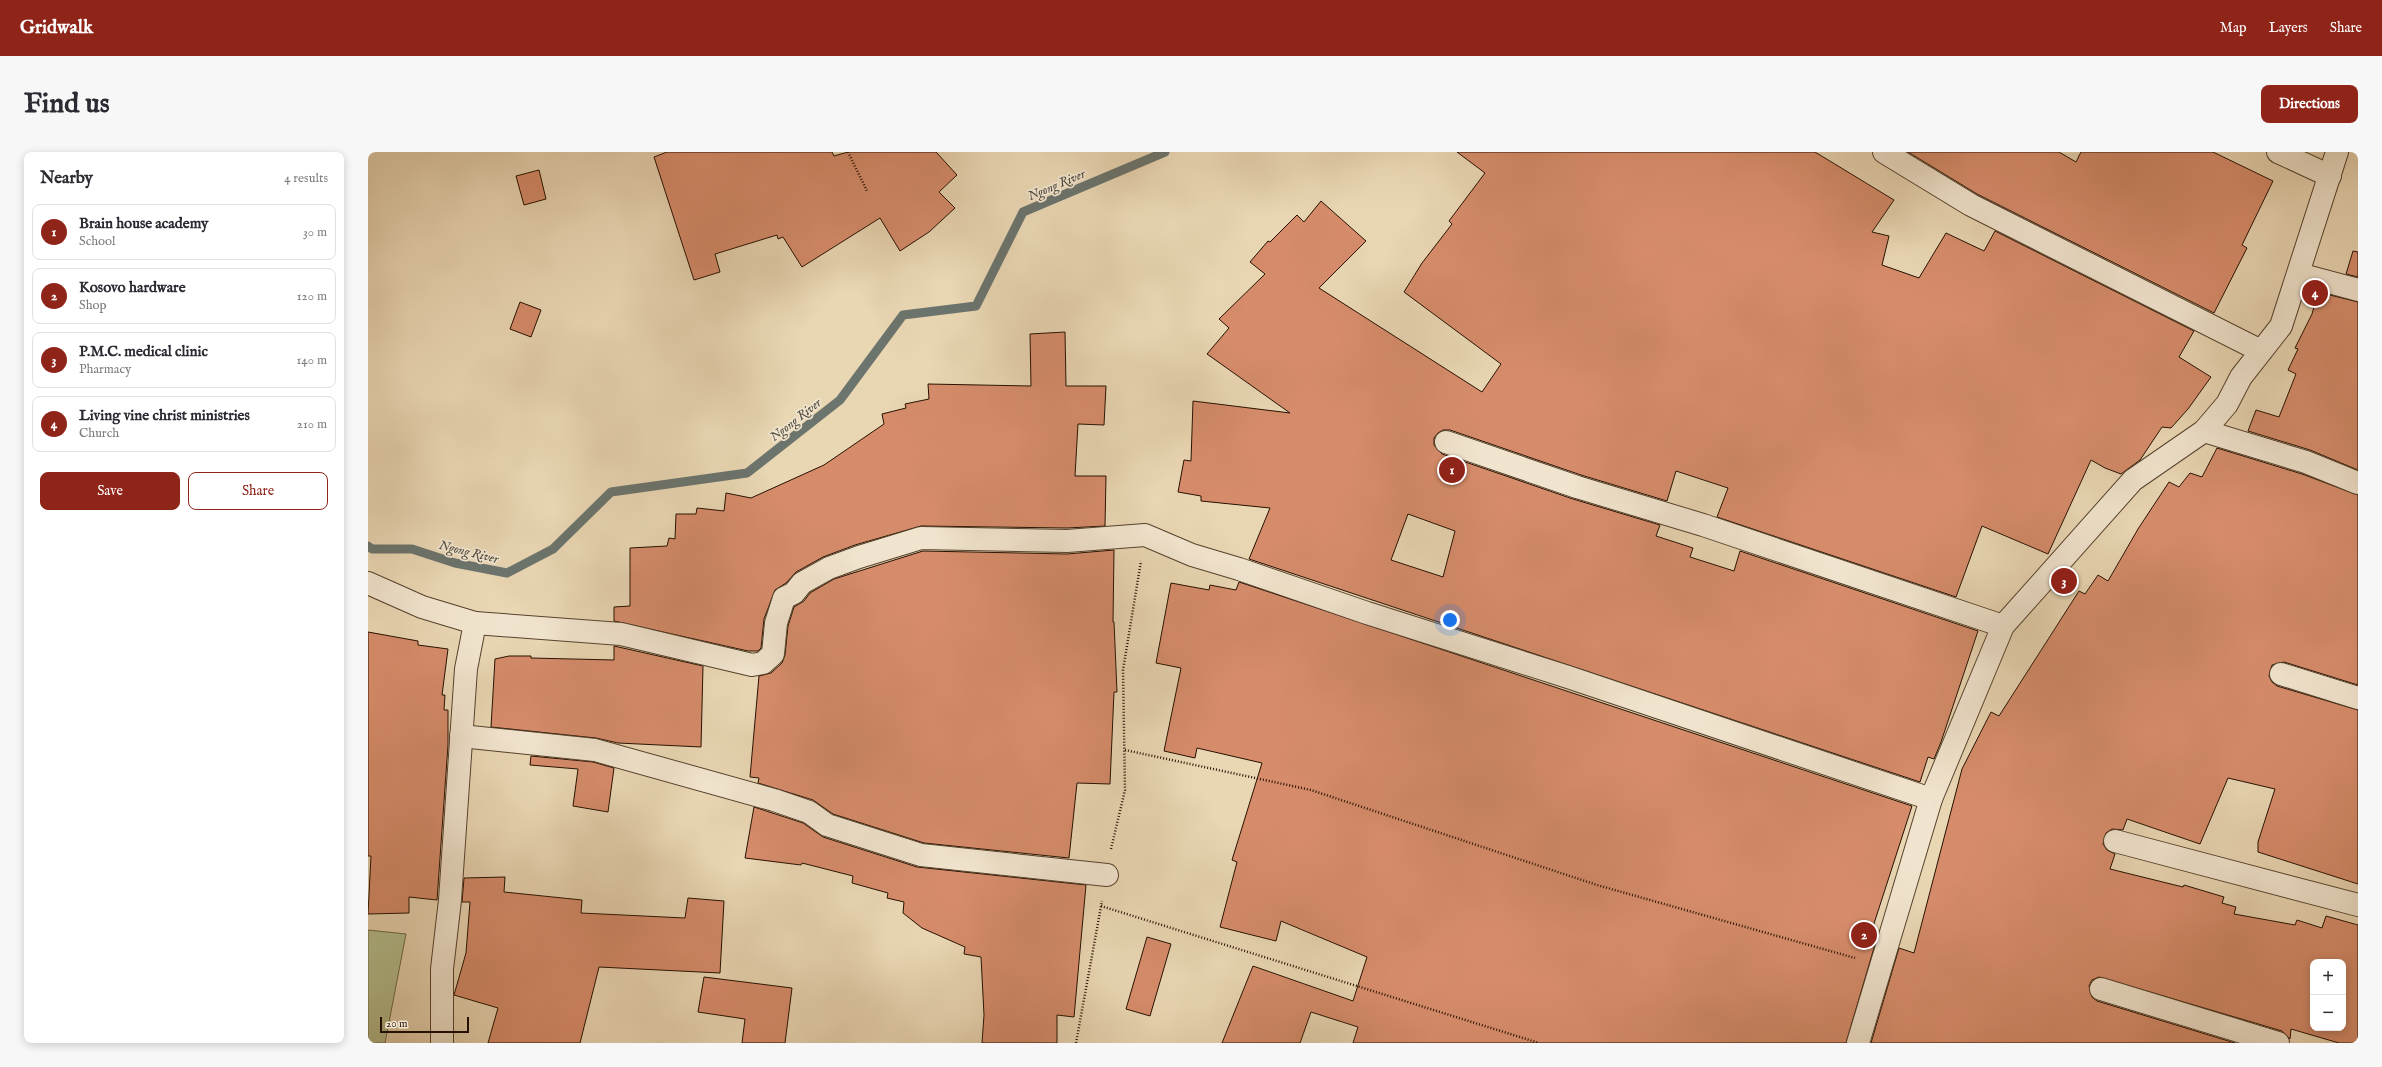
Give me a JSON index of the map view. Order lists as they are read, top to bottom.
{
  "water": ["Ngong River"],
  "scale_bar": "20 m",
  "page": {
    "header": "Gridwalk",
    "nav": ["Map", "Layers", "Share"],
    "buttons": [
      "Directions",
      ["Save", "Share"]
    ],
    "title": "Find us",
    "heading": ["Nearby", "4 results"],
    "list": [
      {
        "mark": "1",
        "name": "Brain house academy",
        "note": "School",
        "value": "30 m"
      },
      {
        "mark": "2",
        "name": "Kosovo hardware",
        "note": "Shop",
        "value": "120 m"
      },
      {
        "mark": "3",
        "name": "P.M.C. medical clinic",
        "note": "Pharmacy",
        "value": "140 m"
      },
      {
        "mark": "4",
        "name": "Living vine christ ministries",
        "note": "Church",
        "value": "210 m"
      }
    ],
    "pins": [
      "4",
      "1",
      "3",
      "2"
    ],
    "map_buttons": ["+", "−"],
    "scale": "20 m"
  }
}
